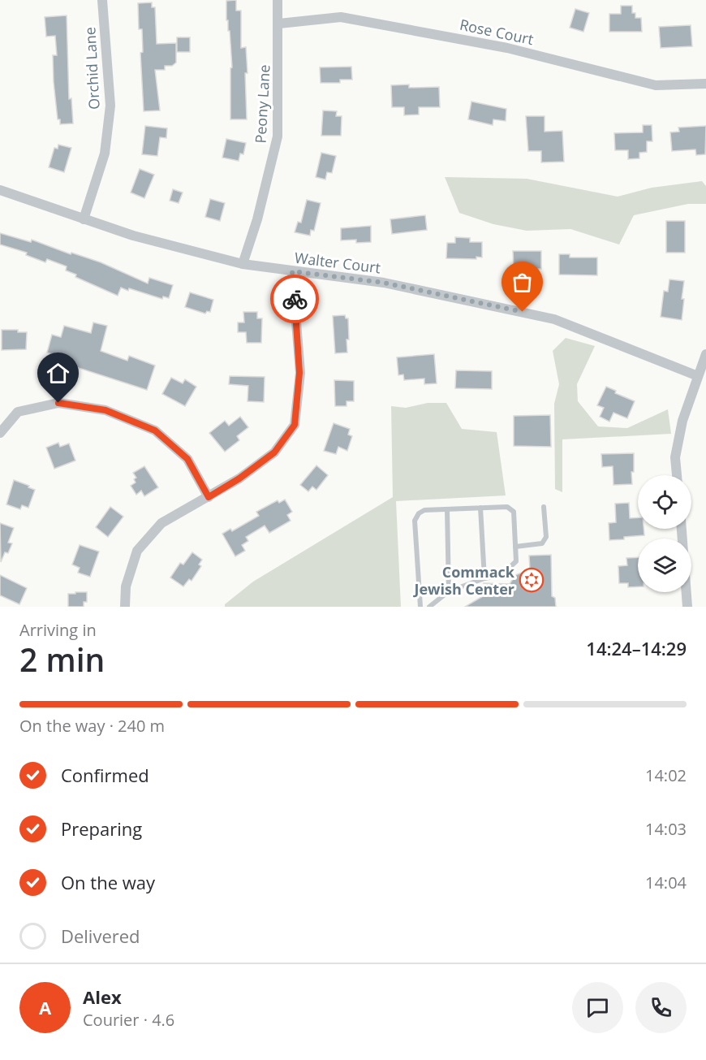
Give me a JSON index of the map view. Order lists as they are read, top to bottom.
{
  "streets": {
    "street": [
      "Rose Court",
      "Orchid Lane",
      "Peony Lane",
      "Walter Court"
    ]
  },
  "crossings": [
    ["Rose Court", "Peony Lane"],
    ["Orchid Lane", "Walter Court"],
    ["Peony Lane", "Walter Court"]
  ],
  "places": {
    "synagogue": ["Commack Jewish Center"]
  },
  "page": {
    "heading": ["2 min", "Arriving in", "14:24–14:29"],
    "panel": ["Alex", "Courier · 4.6"],
    "bar": "On the way · 240 m",
    "list": [
      ["Confirmed", "14:02"],
      ["Preparing", "14:03"],
      ["On the way", "14:04"],
      "Delivered"
    ],
    "round": "A"
  }
}
